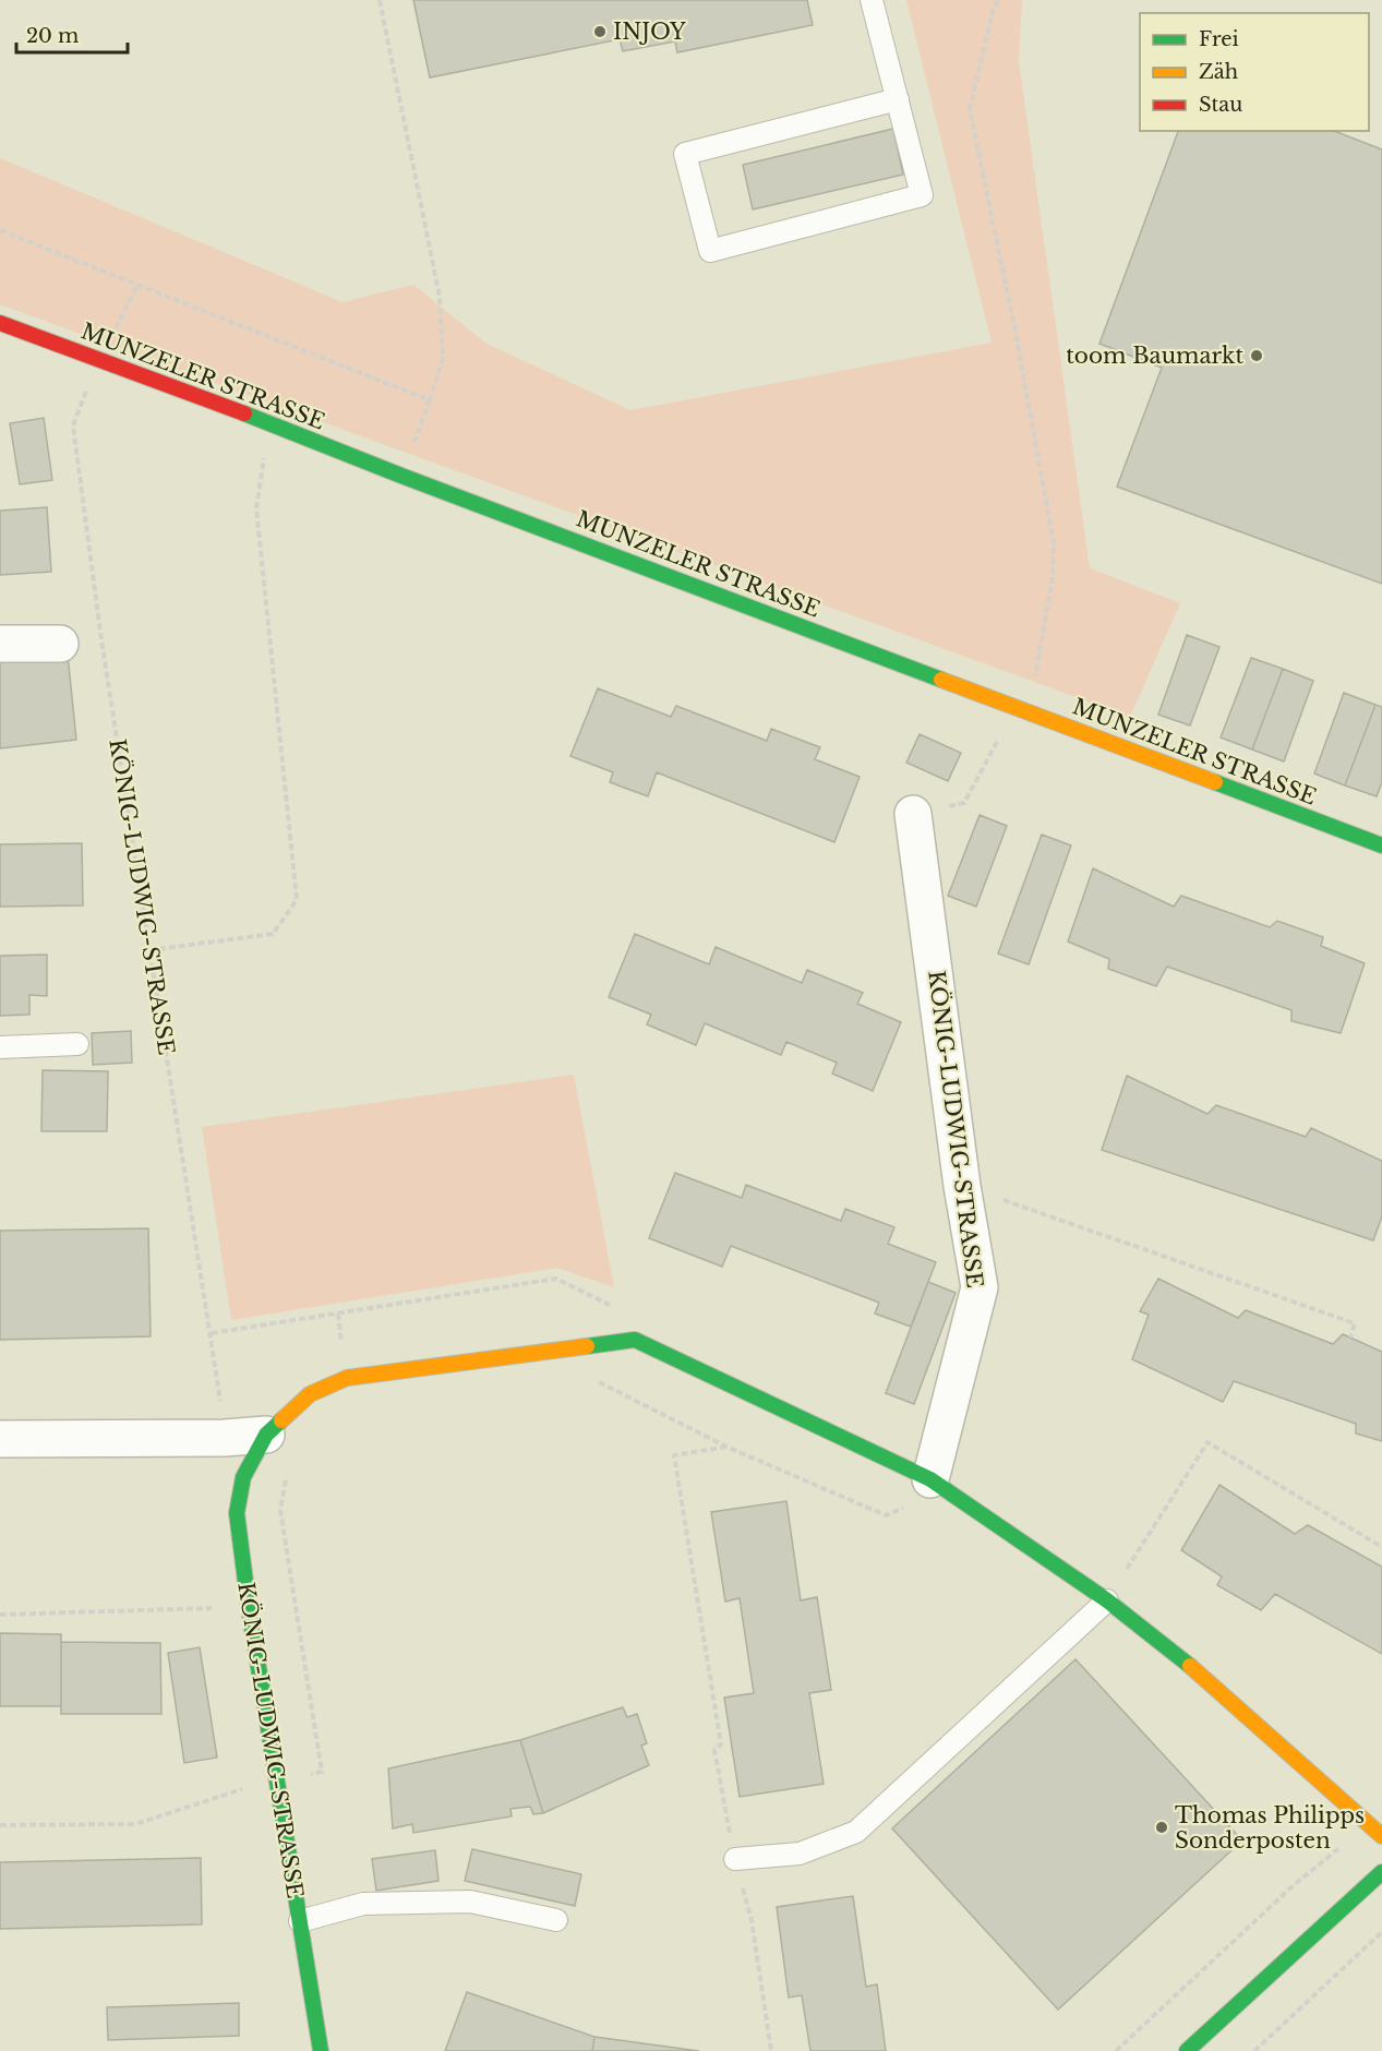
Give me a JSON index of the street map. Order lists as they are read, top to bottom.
{
  "streets": {
    "street": ["MUNZELER STRASSE", "KÖNIG-LUDWIG-STRASSE"]
  },
  "crossings": [
    ["MUNZELER STRASSE", "KÖNIG-LUDWIG-STRASSE"]
  ],
  "places": ["INJOY", "toom Baumarkt", "Thomas Philipps Sonderposten"],
  "legend": ["Frei", "Zäh", "Stau"],
  "scale_bar": "20 m"
}
